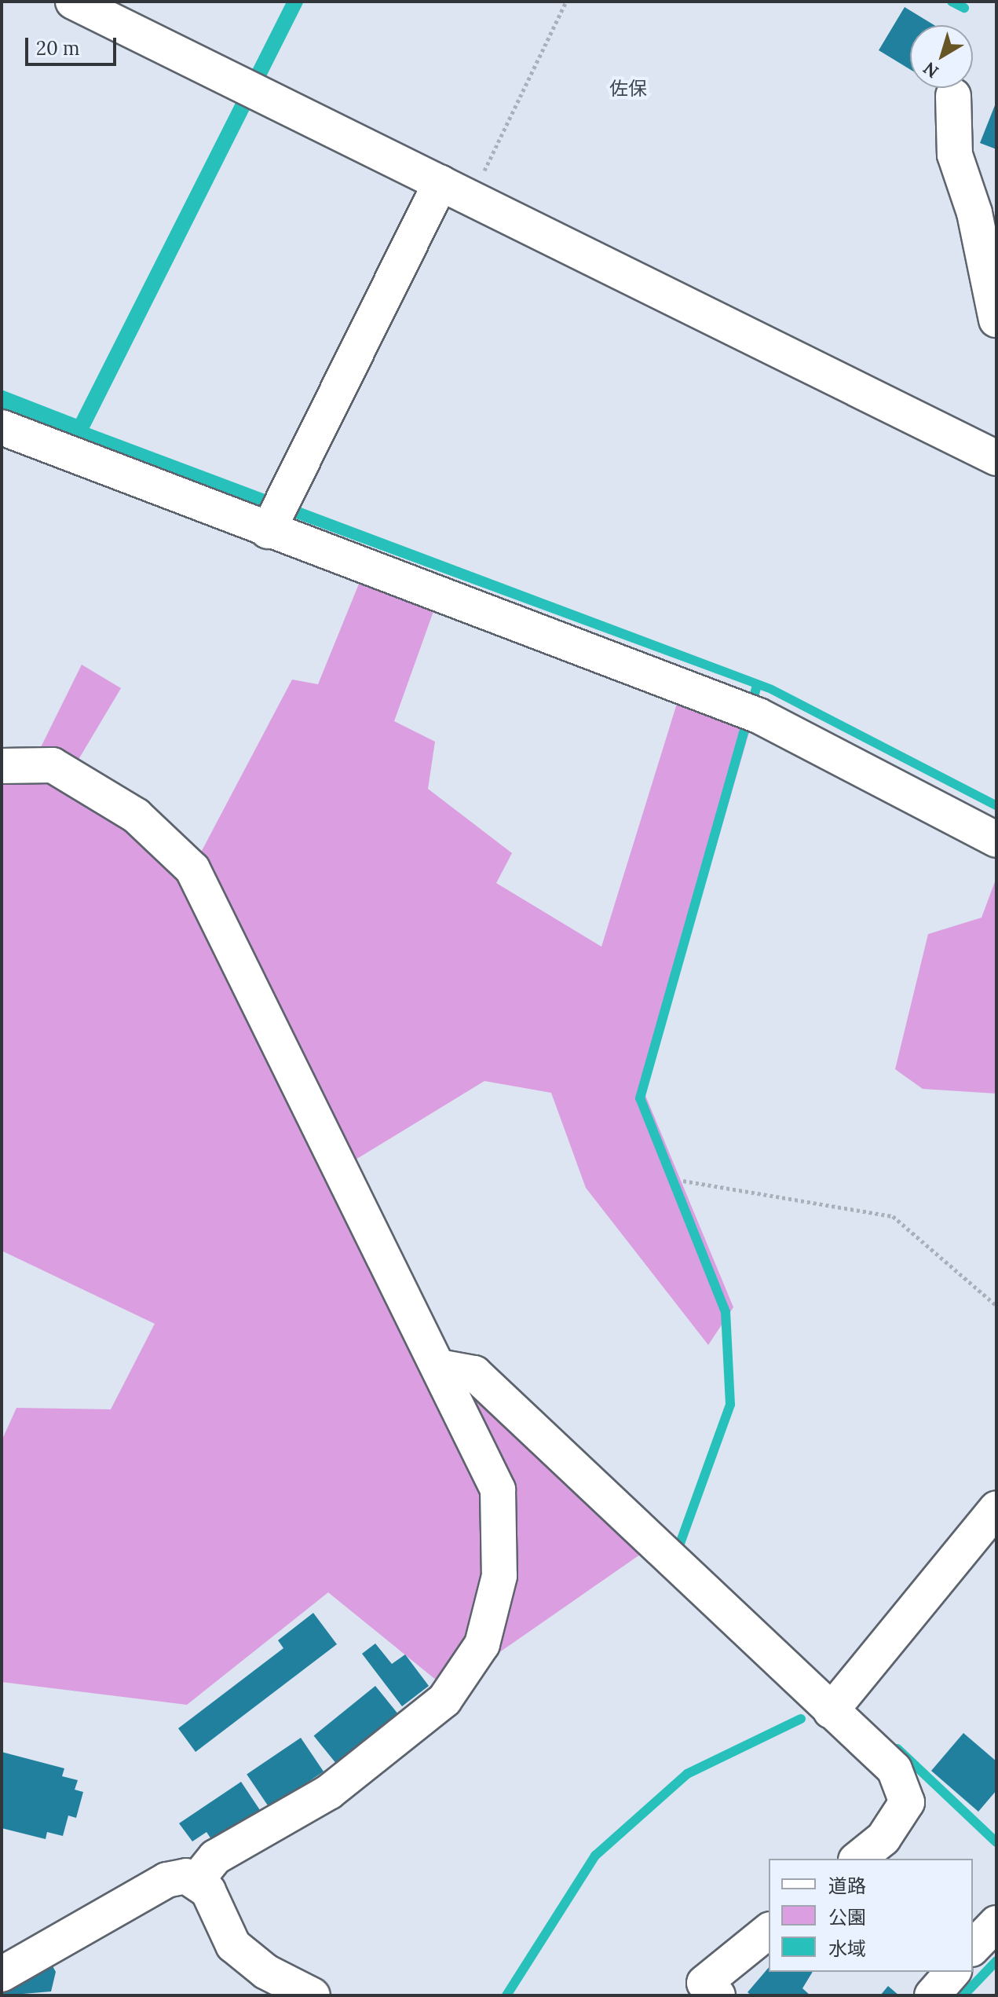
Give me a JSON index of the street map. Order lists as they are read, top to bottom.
{
  "districts": ["佐保"],
  "legend": ["道路", "公園", "水域"],
  "scale_bar": "20 m",
  "north": "bottom left"
}
